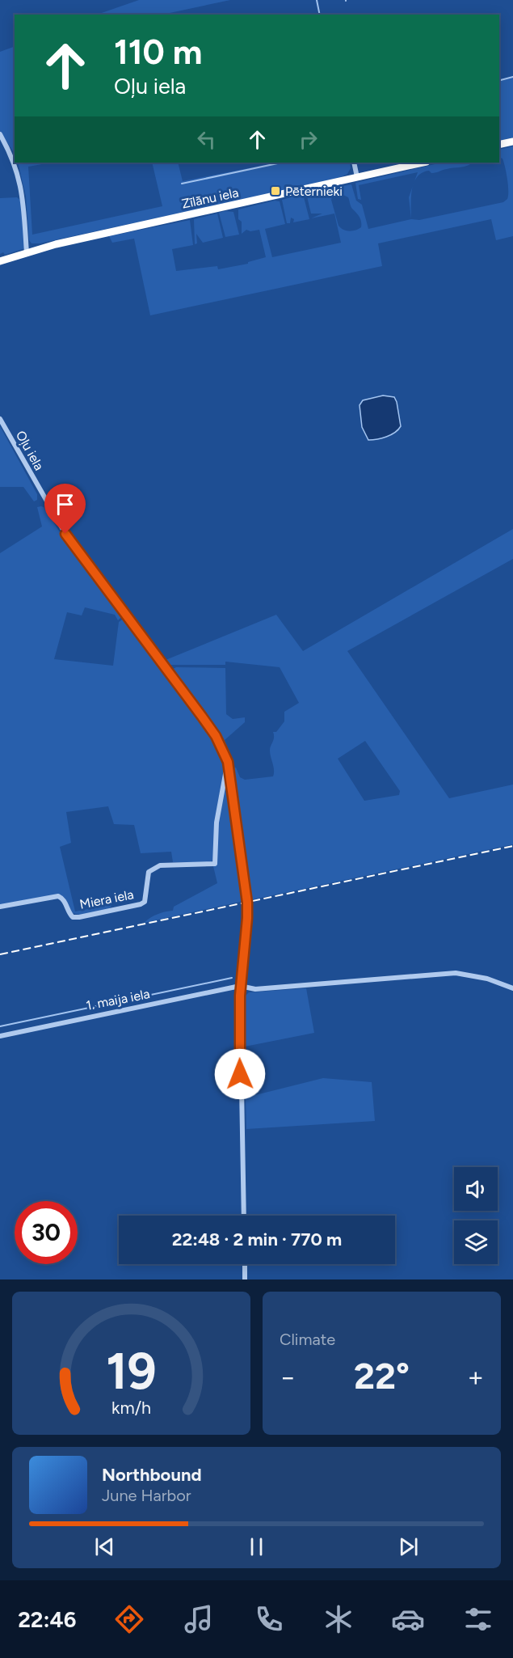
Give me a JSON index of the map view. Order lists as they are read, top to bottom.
{
  "streets": {
    "highway": ["Zīlānu iela"],
    "street": ["Oļu iela", "Miera iela", "1. maija iela"]
  },
  "crossings": [
    ["Oļu iela", "Miera iela"],
    ["Oļu iela", "1. maija iela"]
  ],
  "places": {
    "transit": ["Pēternieki"]
  },
  "page": {
    "turn": ["110 m", "Oļu iela"],
    "limit": "30",
    "trip": "22:48 · 2 min · 770 m",
    "tile": "Climate",
    "heat": ["−", "22°", "+"],
    "song": ["Northbound", "June Harbor"],
    "tabs": "22:46",
    "gauge": ["19", "km/h"]
  }
}
